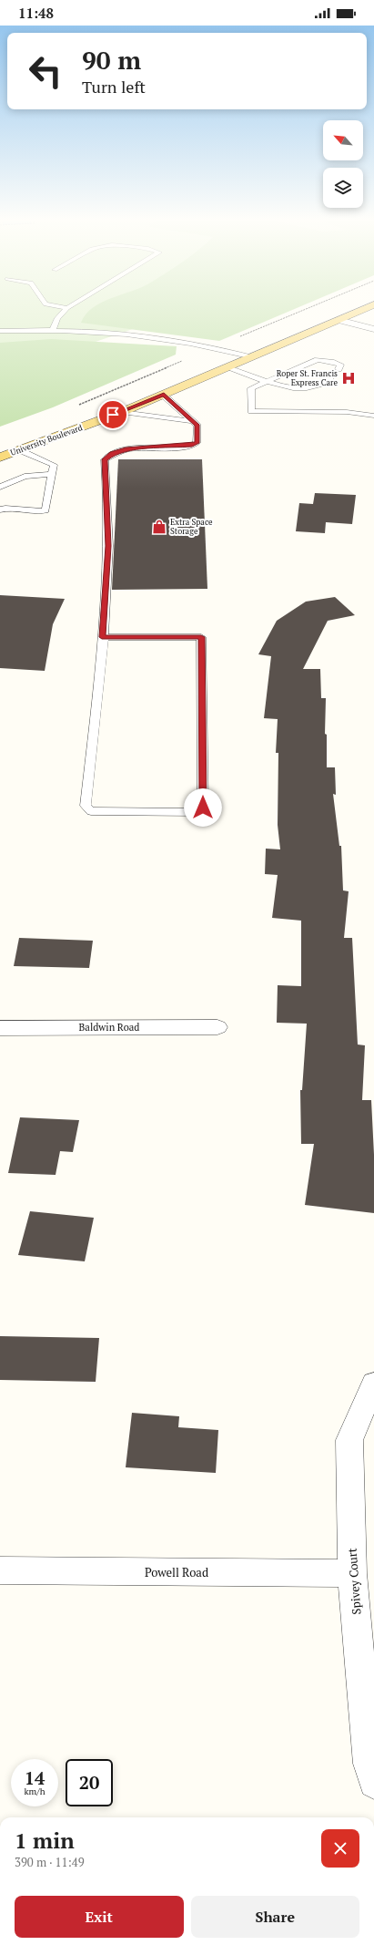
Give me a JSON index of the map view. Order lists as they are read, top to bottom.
{
  "streets": {
    "main road": ["University Boulevard"],
    "street": ["Baldwin Road", "Powell Road", "Spivey Court"]
  },
  "crossings": [
    ["Powell Road", "Spivey Court"]
  ],
  "places": {
    "hospital": ["Roper St. Francis Express Care"],
    "shop": ["Extra Space Storage"]
  },
  "north": "top left",
  "page": {
    "status": "11:48",
    "turn": ["90 m", "Turn left"],
    "speed": "14 km/h",
    "limit": "20",
    "heading": ["1 min", "390 m · 11:49"],
    "buttons": ["Exit", "Share"]
  }
}
